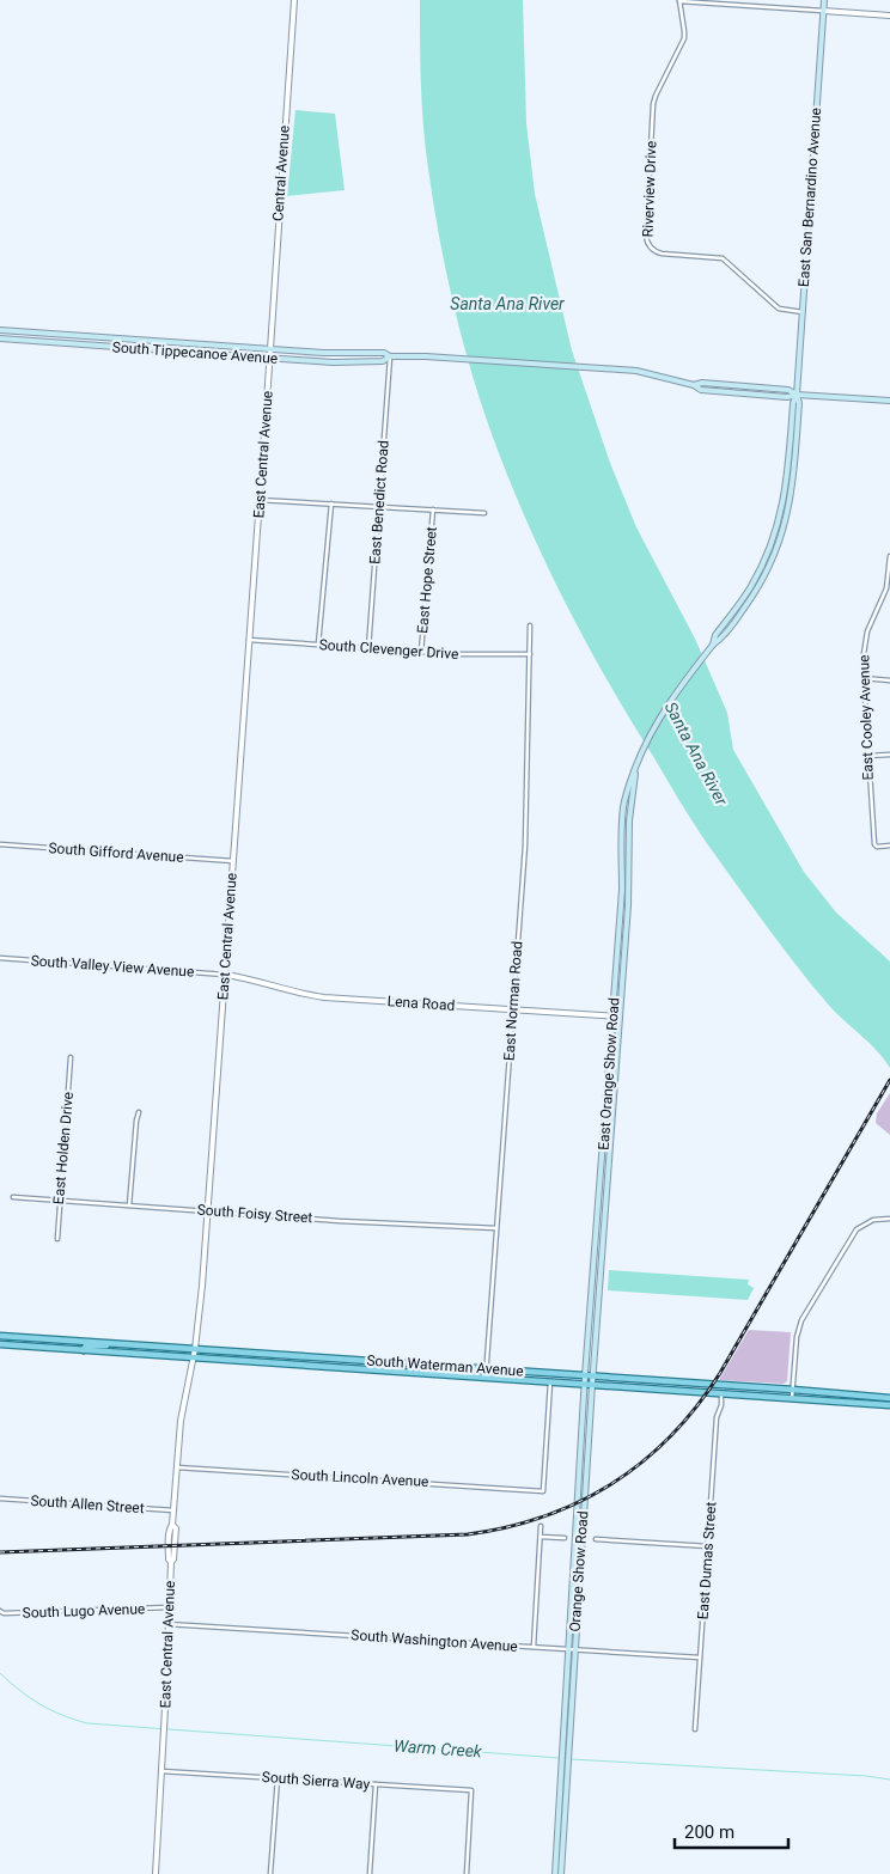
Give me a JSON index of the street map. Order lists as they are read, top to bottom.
{
  "streets": {
    "main road": [
      "East San Bernardino Avenue",
      "South Tippecanoe Avenue",
      "East Orange Show Road",
      "South Waterman Avenue",
      "Orange Show Road"
    ],
    "street": [
      "Central Avenue",
      "Riverview Drive",
      "East Central Avenue",
      "East Benedict Road",
      "East Hope Street",
      "South Clevenger Drive",
      "East Cooley Avenue",
      "South Gifford Avenue",
      "South Valley View Avenue",
      "East Norman Road",
      "Lena Road",
      "East Holden Drive",
      "South Foisy Street",
      "South Lincoln Avenue",
      "South Allen Street",
      "East Dumas Street",
      "South Lugo Avenue",
      "South Washington Avenue",
      "South Sierra Way"
    ]
  },
  "crossings": [
    ["Central Avenue", "South Tippecanoe Avenue"],
    ["Central Avenue", "East Central Avenue"],
    ["Riverview Drive", "East San Bernardino Avenue"],
    ["East San Bernardino Avenue", "South Tippecanoe Avenue"],
    ["South Tippecanoe Avenue", "East Central Avenue"],
    ["South Tippecanoe Avenue", "East Benedict Road"],
    ["East Central Avenue", "South Clevenger Drive"],
    ["East Central Avenue", "South Gifford Avenue"],
    ["East Central Avenue", "South Valley View Avenue"],
    ["East Central Avenue", "Lena Road"],
    ["East Central Avenue", "South Foisy Street"],
    ["East Central Avenue", "South Waterman Avenue"],
    ["East Central Avenue", "South Lincoln Avenue"],
    ["East Central Avenue", "South Allen Street"],
    ["East Central Avenue", "South Lugo Avenue"],
    ["East Central Avenue", "South Washington Avenue"],
    ["East Central Avenue", "South Sierra Way"],
    ["East Benedict Road", "South Clevenger Drive"],
    ["East Hope Street", "South Clevenger Drive"],
    ["South Clevenger Drive", "East Norman Road"],
    ["South Valley View Avenue", "Lena Road"],
    ["East Norman Road", "Lena Road"],
    ["East Norman Road", "South Foisy Street"],
    ["East Norman Road", "South Waterman Avenue"],
    ["Lena Road", "East Orange Show Road"],
    ["East Orange Show Road", "South Waterman Avenue"],
    ["East Orange Show Road", "Orange Show Road"],
    ["East Holden Drive", "South Foisy Street"],
    ["South Waterman Avenue", "South Lincoln Avenue"],
    ["South Waterman Avenue", "East Dumas Street"],
    ["South Waterman Avenue", "Orange Show Road"],
    ["East Dumas Street", "South Washington Avenue"],
    ["Orange Show Road", "South Washington Avenue"]
  ],
  "water": ["Santa Ana River", "Warm Creek"],
  "scale_bar": "200 m"
}
